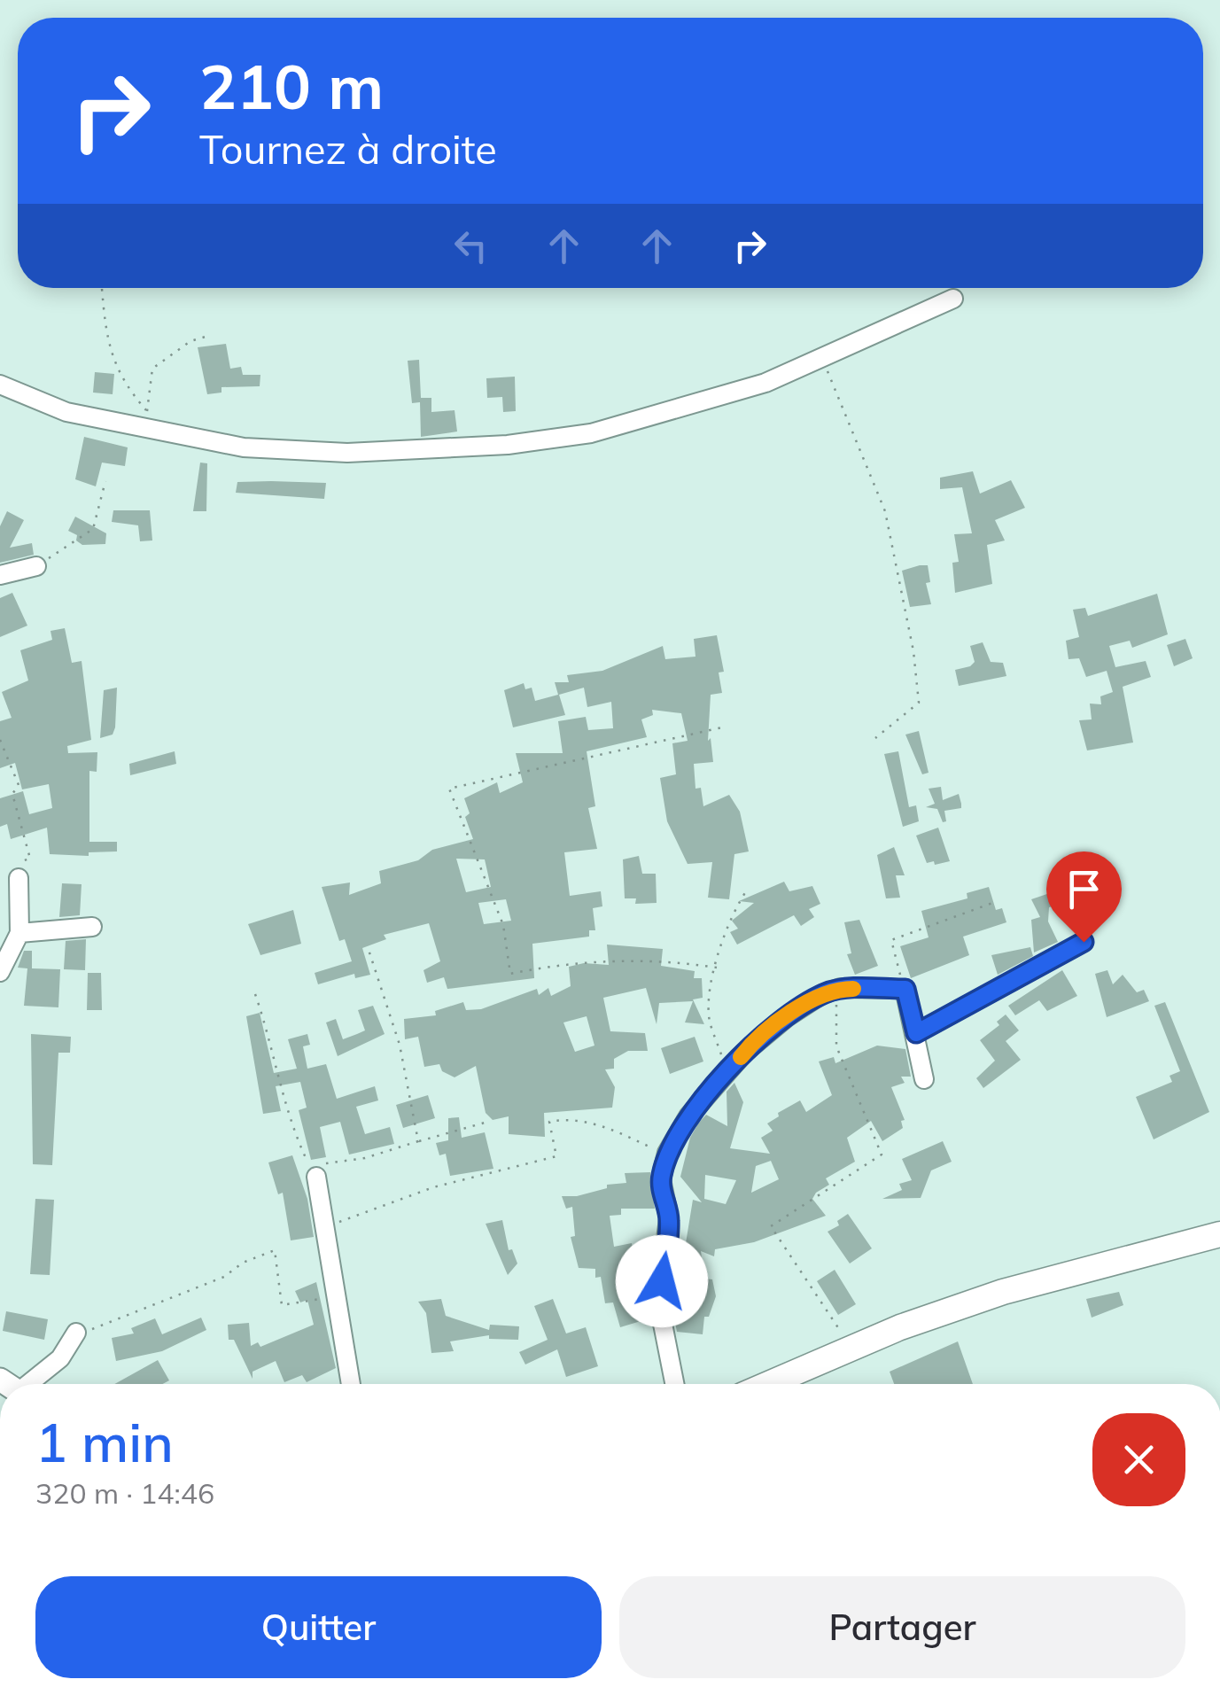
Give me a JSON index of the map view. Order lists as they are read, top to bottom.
{
  "page": {
    "turn": ["210 m", "Tournez à droite"],
    "heading": ["1 min", "320 m · 14:46"],
    "buttons": ["Quitter", "Partager"]
  }
}
